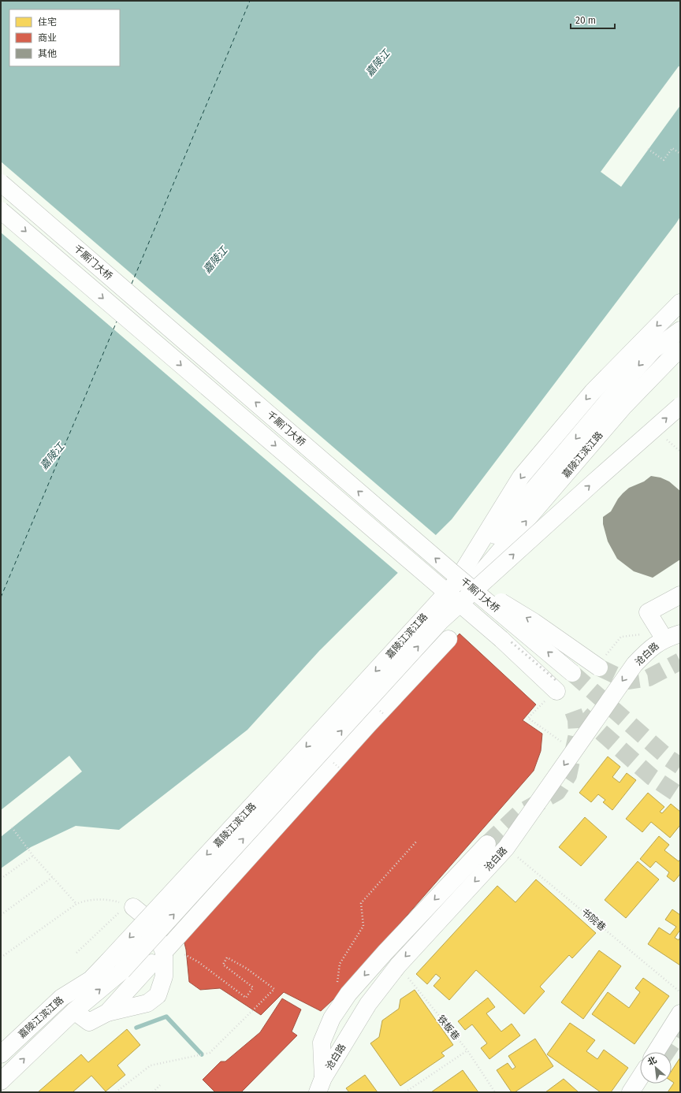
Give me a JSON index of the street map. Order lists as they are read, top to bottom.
{
  "streets": {
    "main road": ["千厮门大桥", "嘉陵江滨江路", "沧白路"],
    "path": ["书院巷", "铁板巷"]
  },
  "crossings": [
    ["千厮门大桥", "嘉陵江滨江路"],
    ["沧白路", "书院巷"],
    ["沧白路", "铁板巷"]
  ],
  "water": ["嘉陵江"],
  "legend": ["住宅", "商业", "其他"],
  "scale_bar": "20 m",
  "north": "top left"
}
